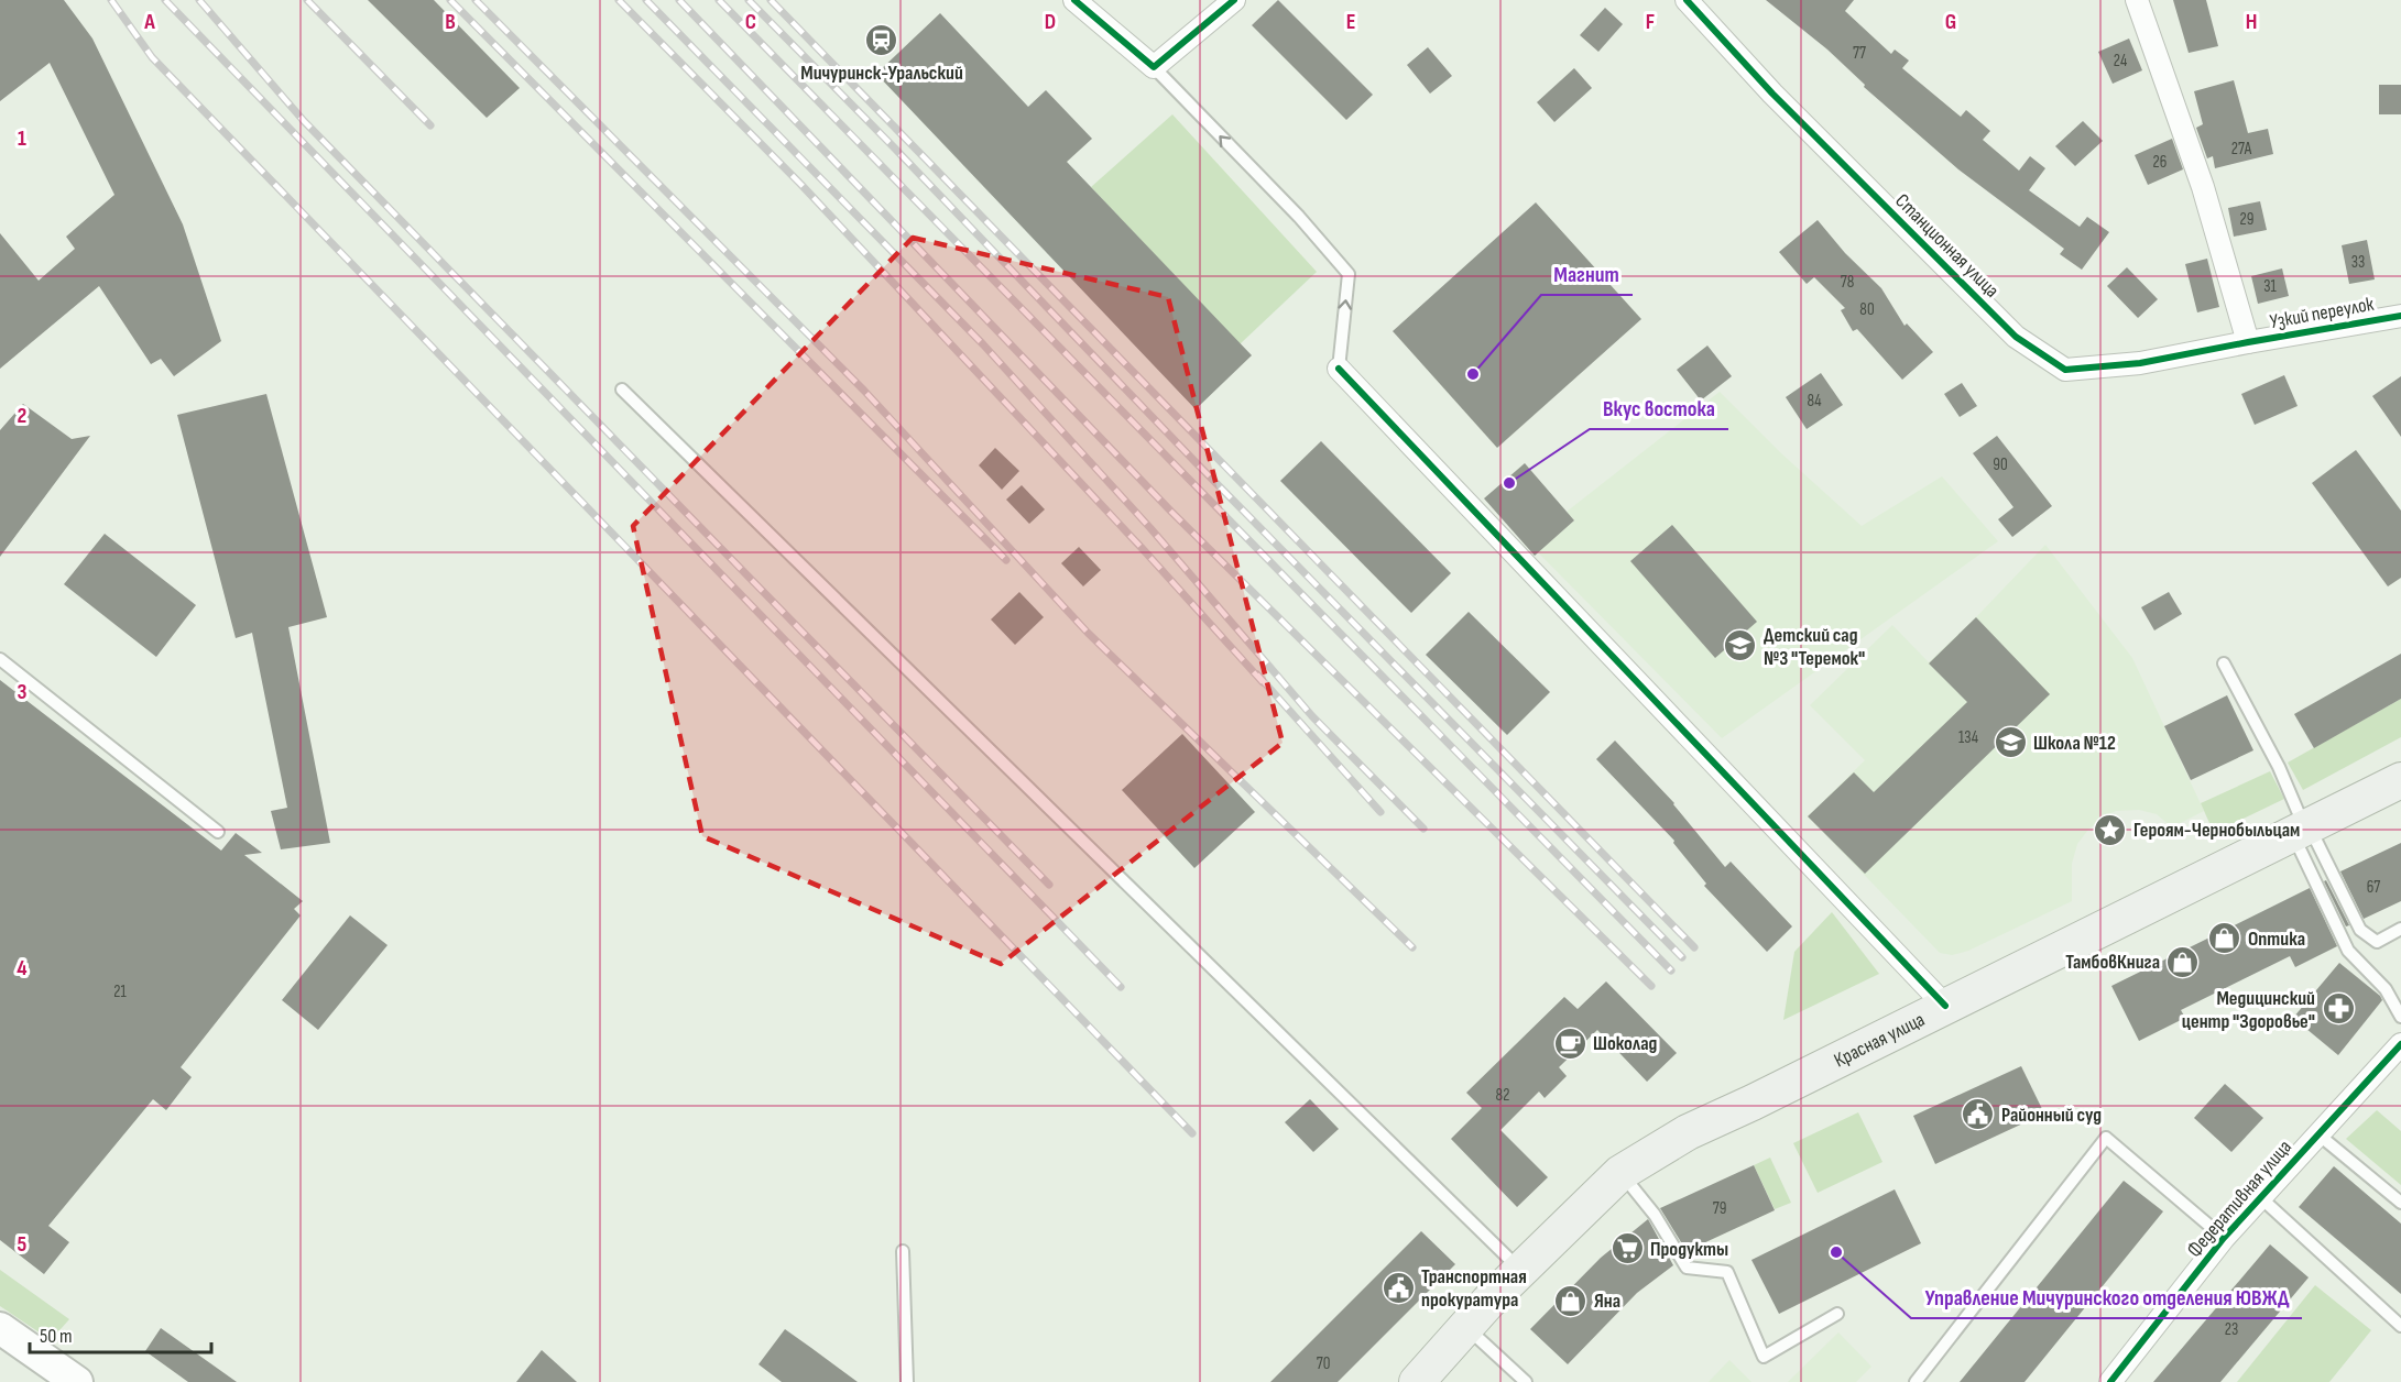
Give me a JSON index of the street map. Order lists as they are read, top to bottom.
{
  "streets": {
    "main road": ["Красная улица"],
    "street": ["Станционная улица", "Узкий переулок", "Федеративная улица"]
  },
  "crossings": [
    ["Станционная улица", "Узкий переулок"]
  ],
  "places": {
    "station": ["Мичуринск-Уральский"],
    "other": ["Магнит", "Вкус востока", "Управление Мичуринского отделения ЮВЖД"],
    "school or university": ["Детский сад №3 \"Теремок\"", "Школа №12"],
    "place": ["Героям-Чернобыльцам"],
    "shop": ["Оптика", "ТамбовКнига", "Яна"],
    "pharmacy": ["Медицинский центр \"Здоровье\""],
    "cafe": ["Шоколад"],
    "public building": ["Районный суд", "Транспортная прокуратура"],
    "supermarket": ["Продукты"]
  },
  "house_numbers": [
    "77",
    "24",
    "27А",
    "26",
    "29",
    "33",
    "78",
    "31",
    "80",
    "84",
    "90",
    "134",
    "67",
    "21",
    "82",
    "79",
    "23",
    "70"
  ],
  "scale_bar": "50 m",
  "grid": {
    "columns": [
      "A",
      "B",
      "C",
      "D",
      "E",
      "F",
      "G",
      "H"
    ],
    "rows": [
      "1",
      "2",
      "3",
      "4",
      "5"
    ]
  }
}
